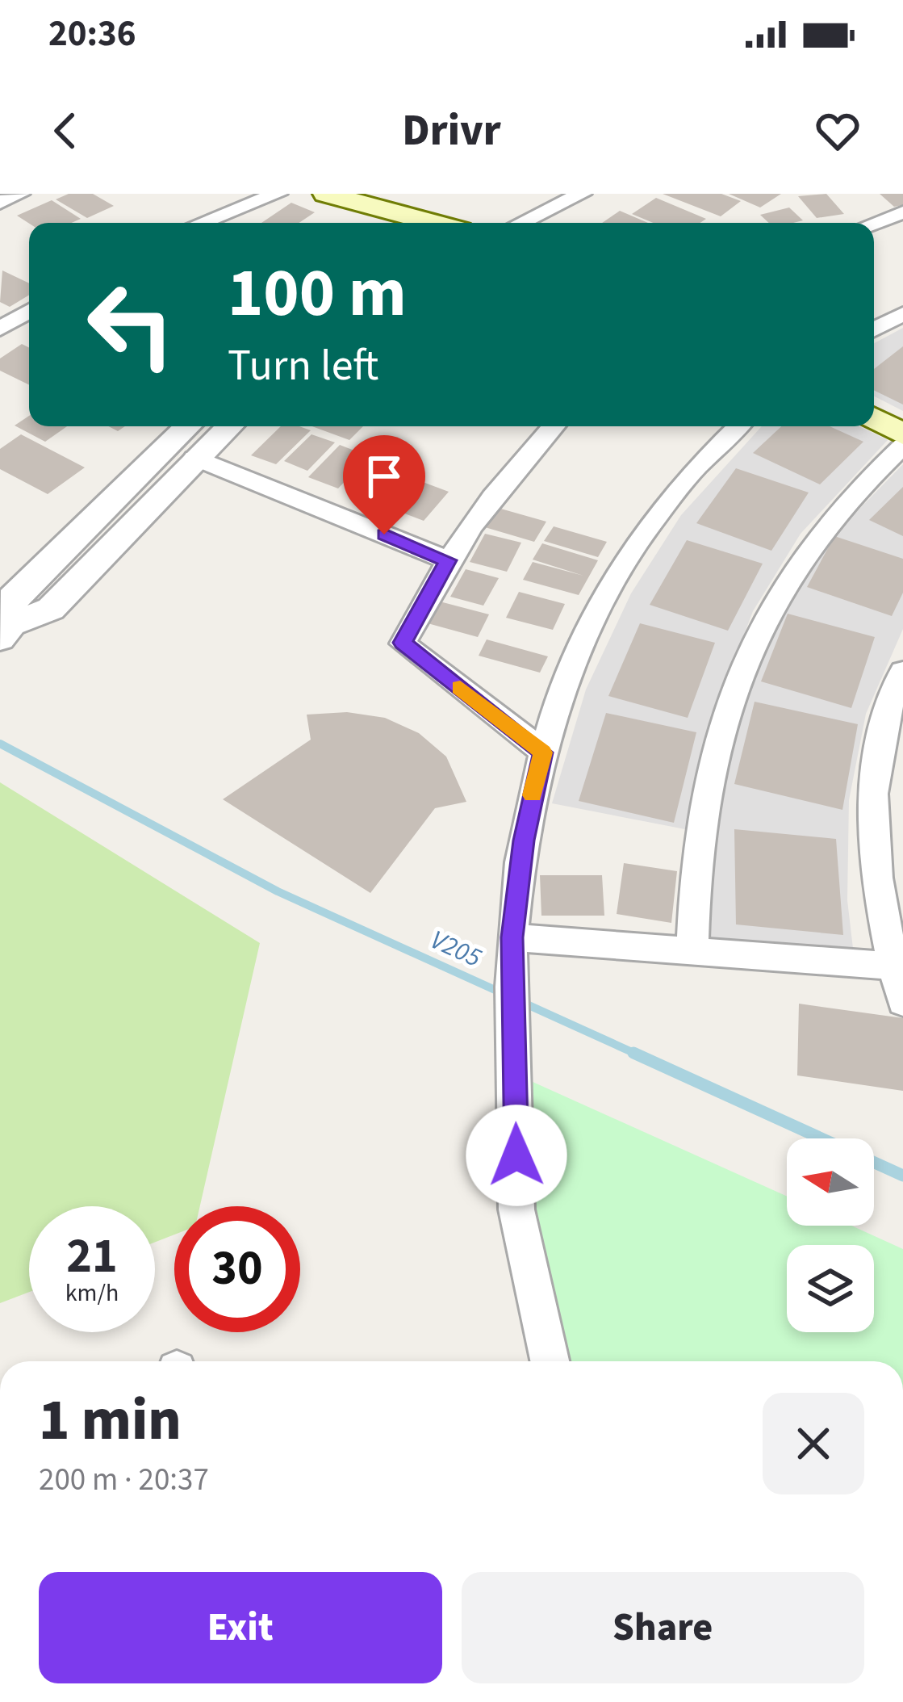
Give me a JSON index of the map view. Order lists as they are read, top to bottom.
{
  "water": ["V205"],
  "north": "left",
  "page": {
    "status": "20:36",
    "header": "Drivr",
    "turn": ["100 m", "Turn left"],
    "speed": "21 km/h",
    "limit": "30",
    "heading": ["1 min", "200 m · 20:37"],
    "buttons": ["Exit", "Share"]
  }
}
